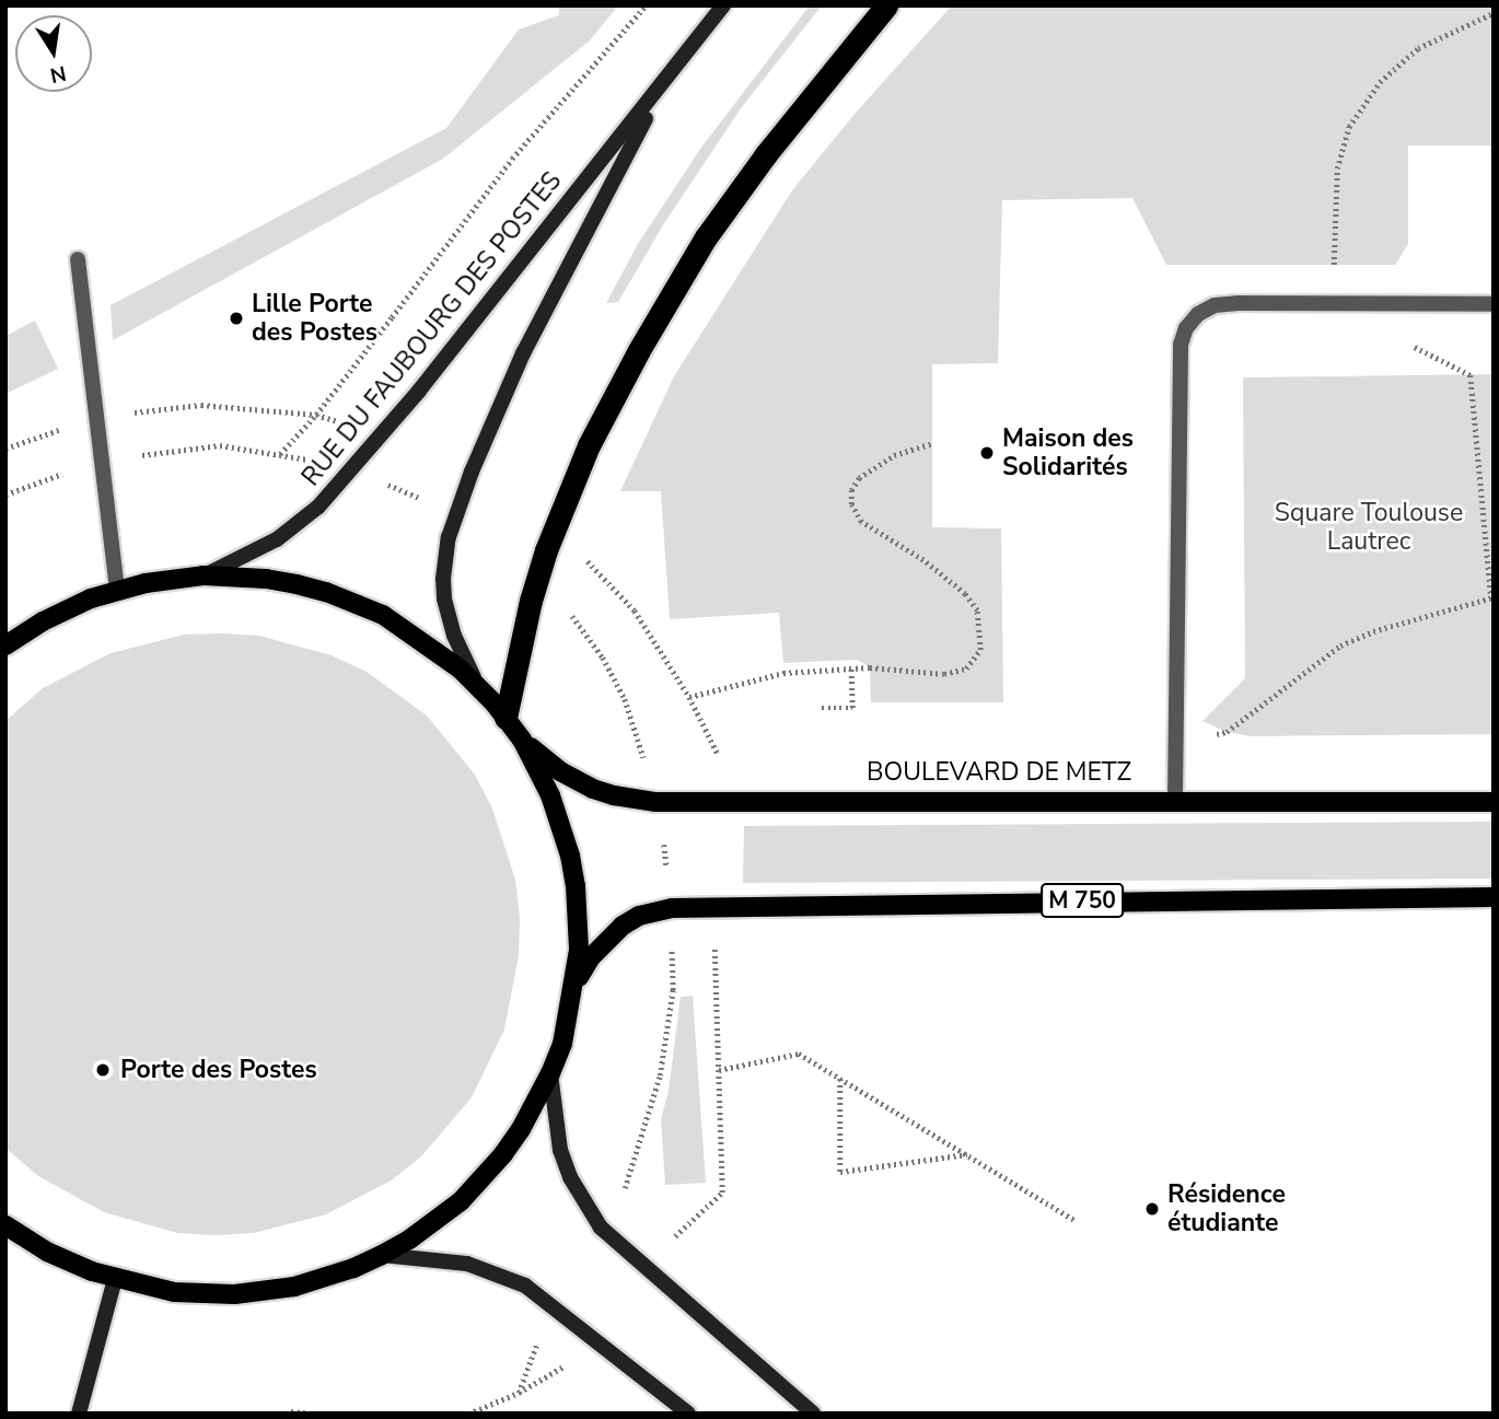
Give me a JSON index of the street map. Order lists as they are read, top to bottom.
{
  "streets": {
    "main road": ["RUE DU FAUBOURG DES POSTES", "BOULEVARD DE METZ", "M 750"]
  },
  "parks": ["Square Toulouse Lautrec"],
  "places": [
    "Lille Porte des Postes",
    "Maison des Solidarités",
    "Porte des Postes",
    "Résidence étudiante"
  ],
  "north": "bottom"
}
